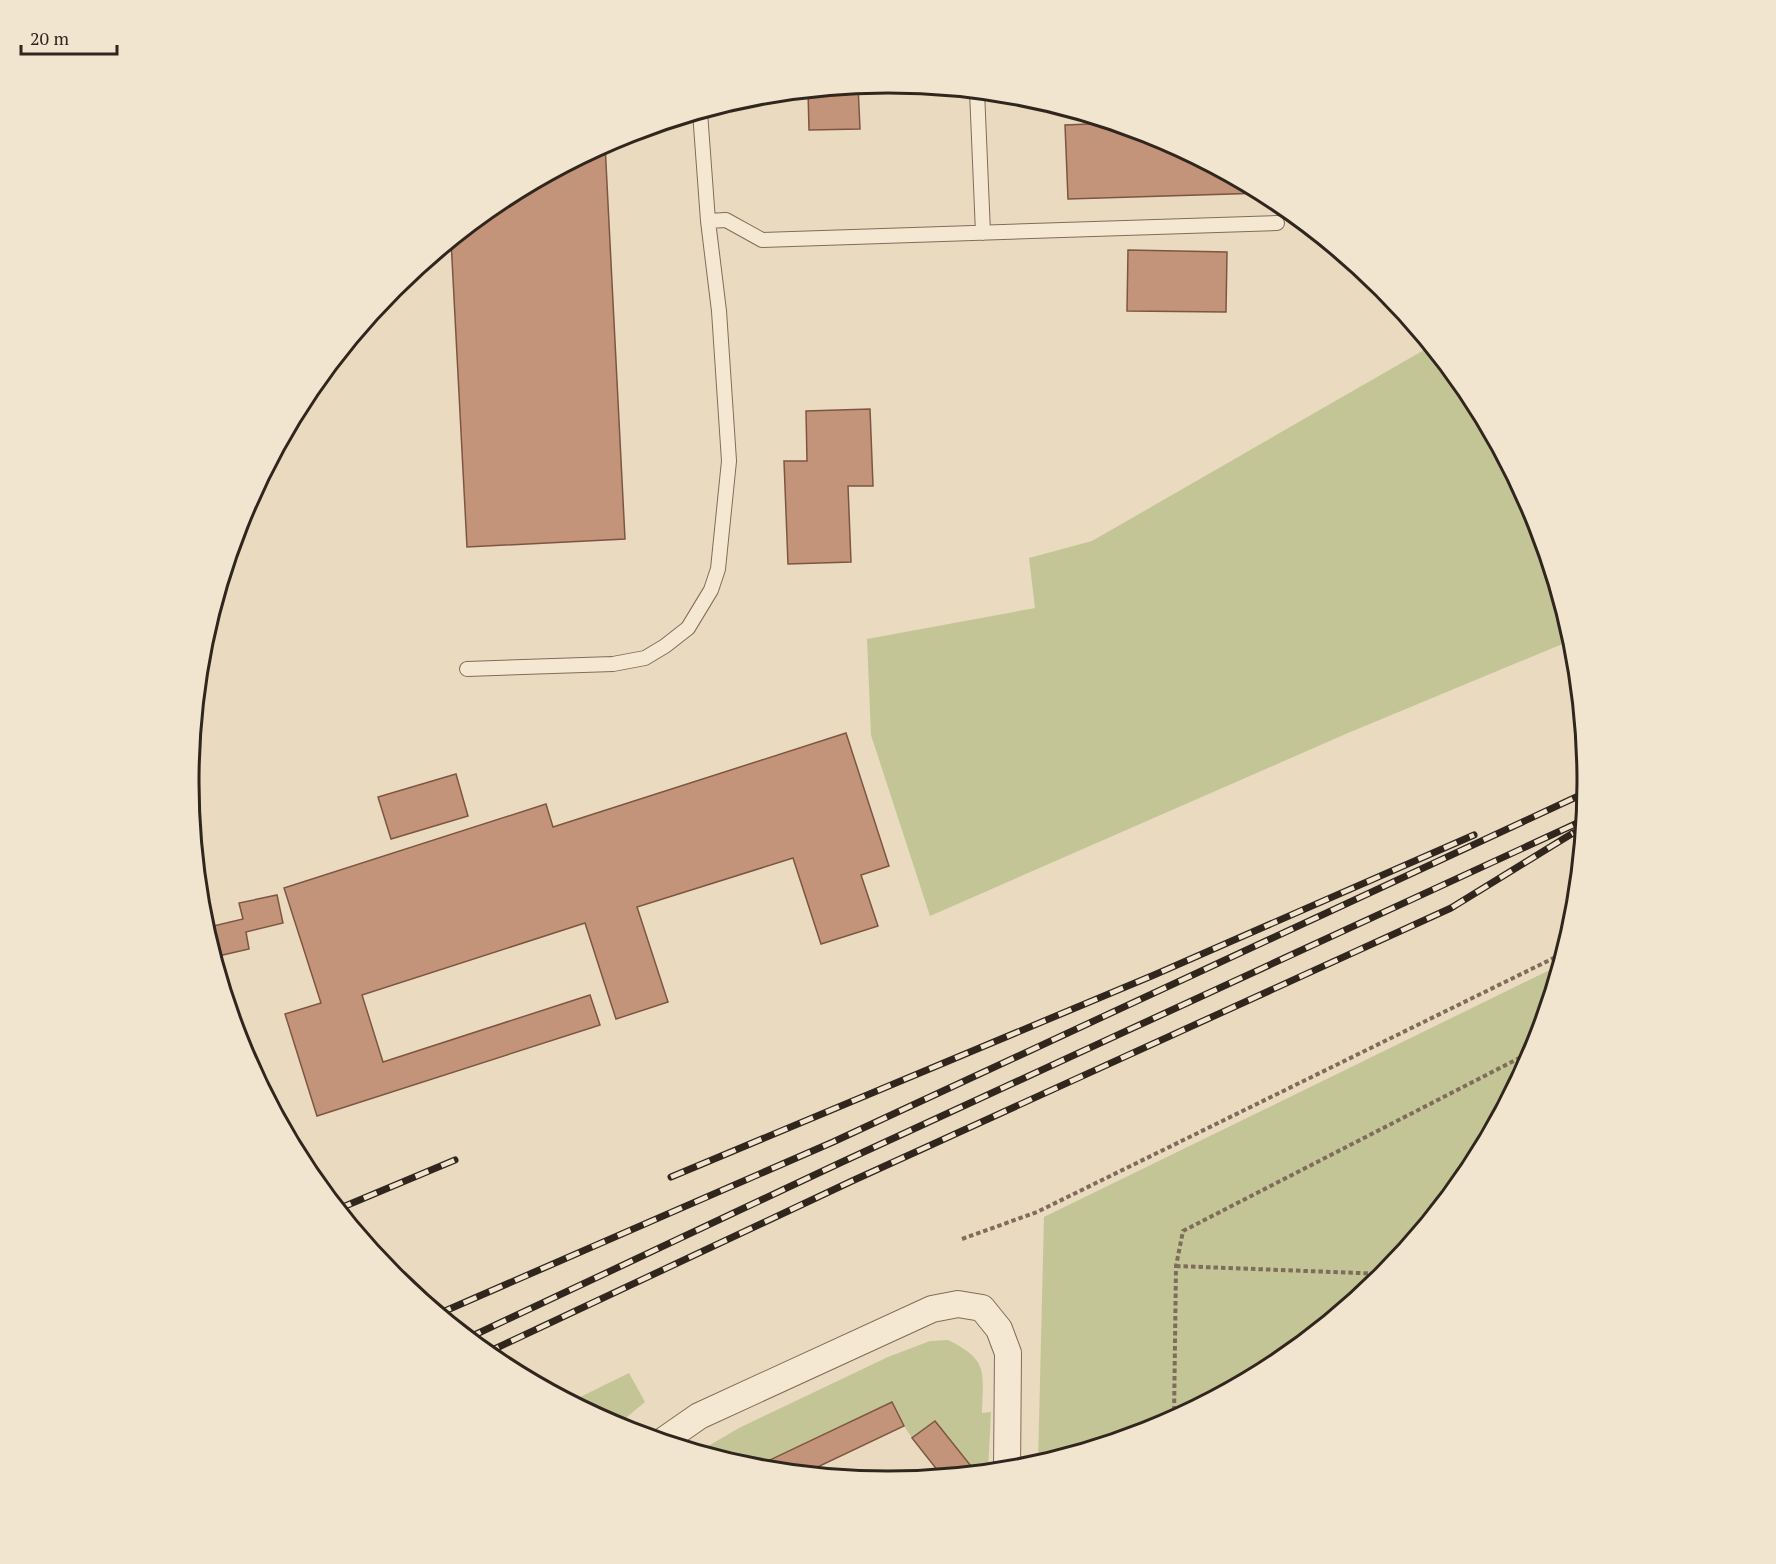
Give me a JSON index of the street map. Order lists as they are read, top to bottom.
{
  "scale_bar": "20 m"
}
